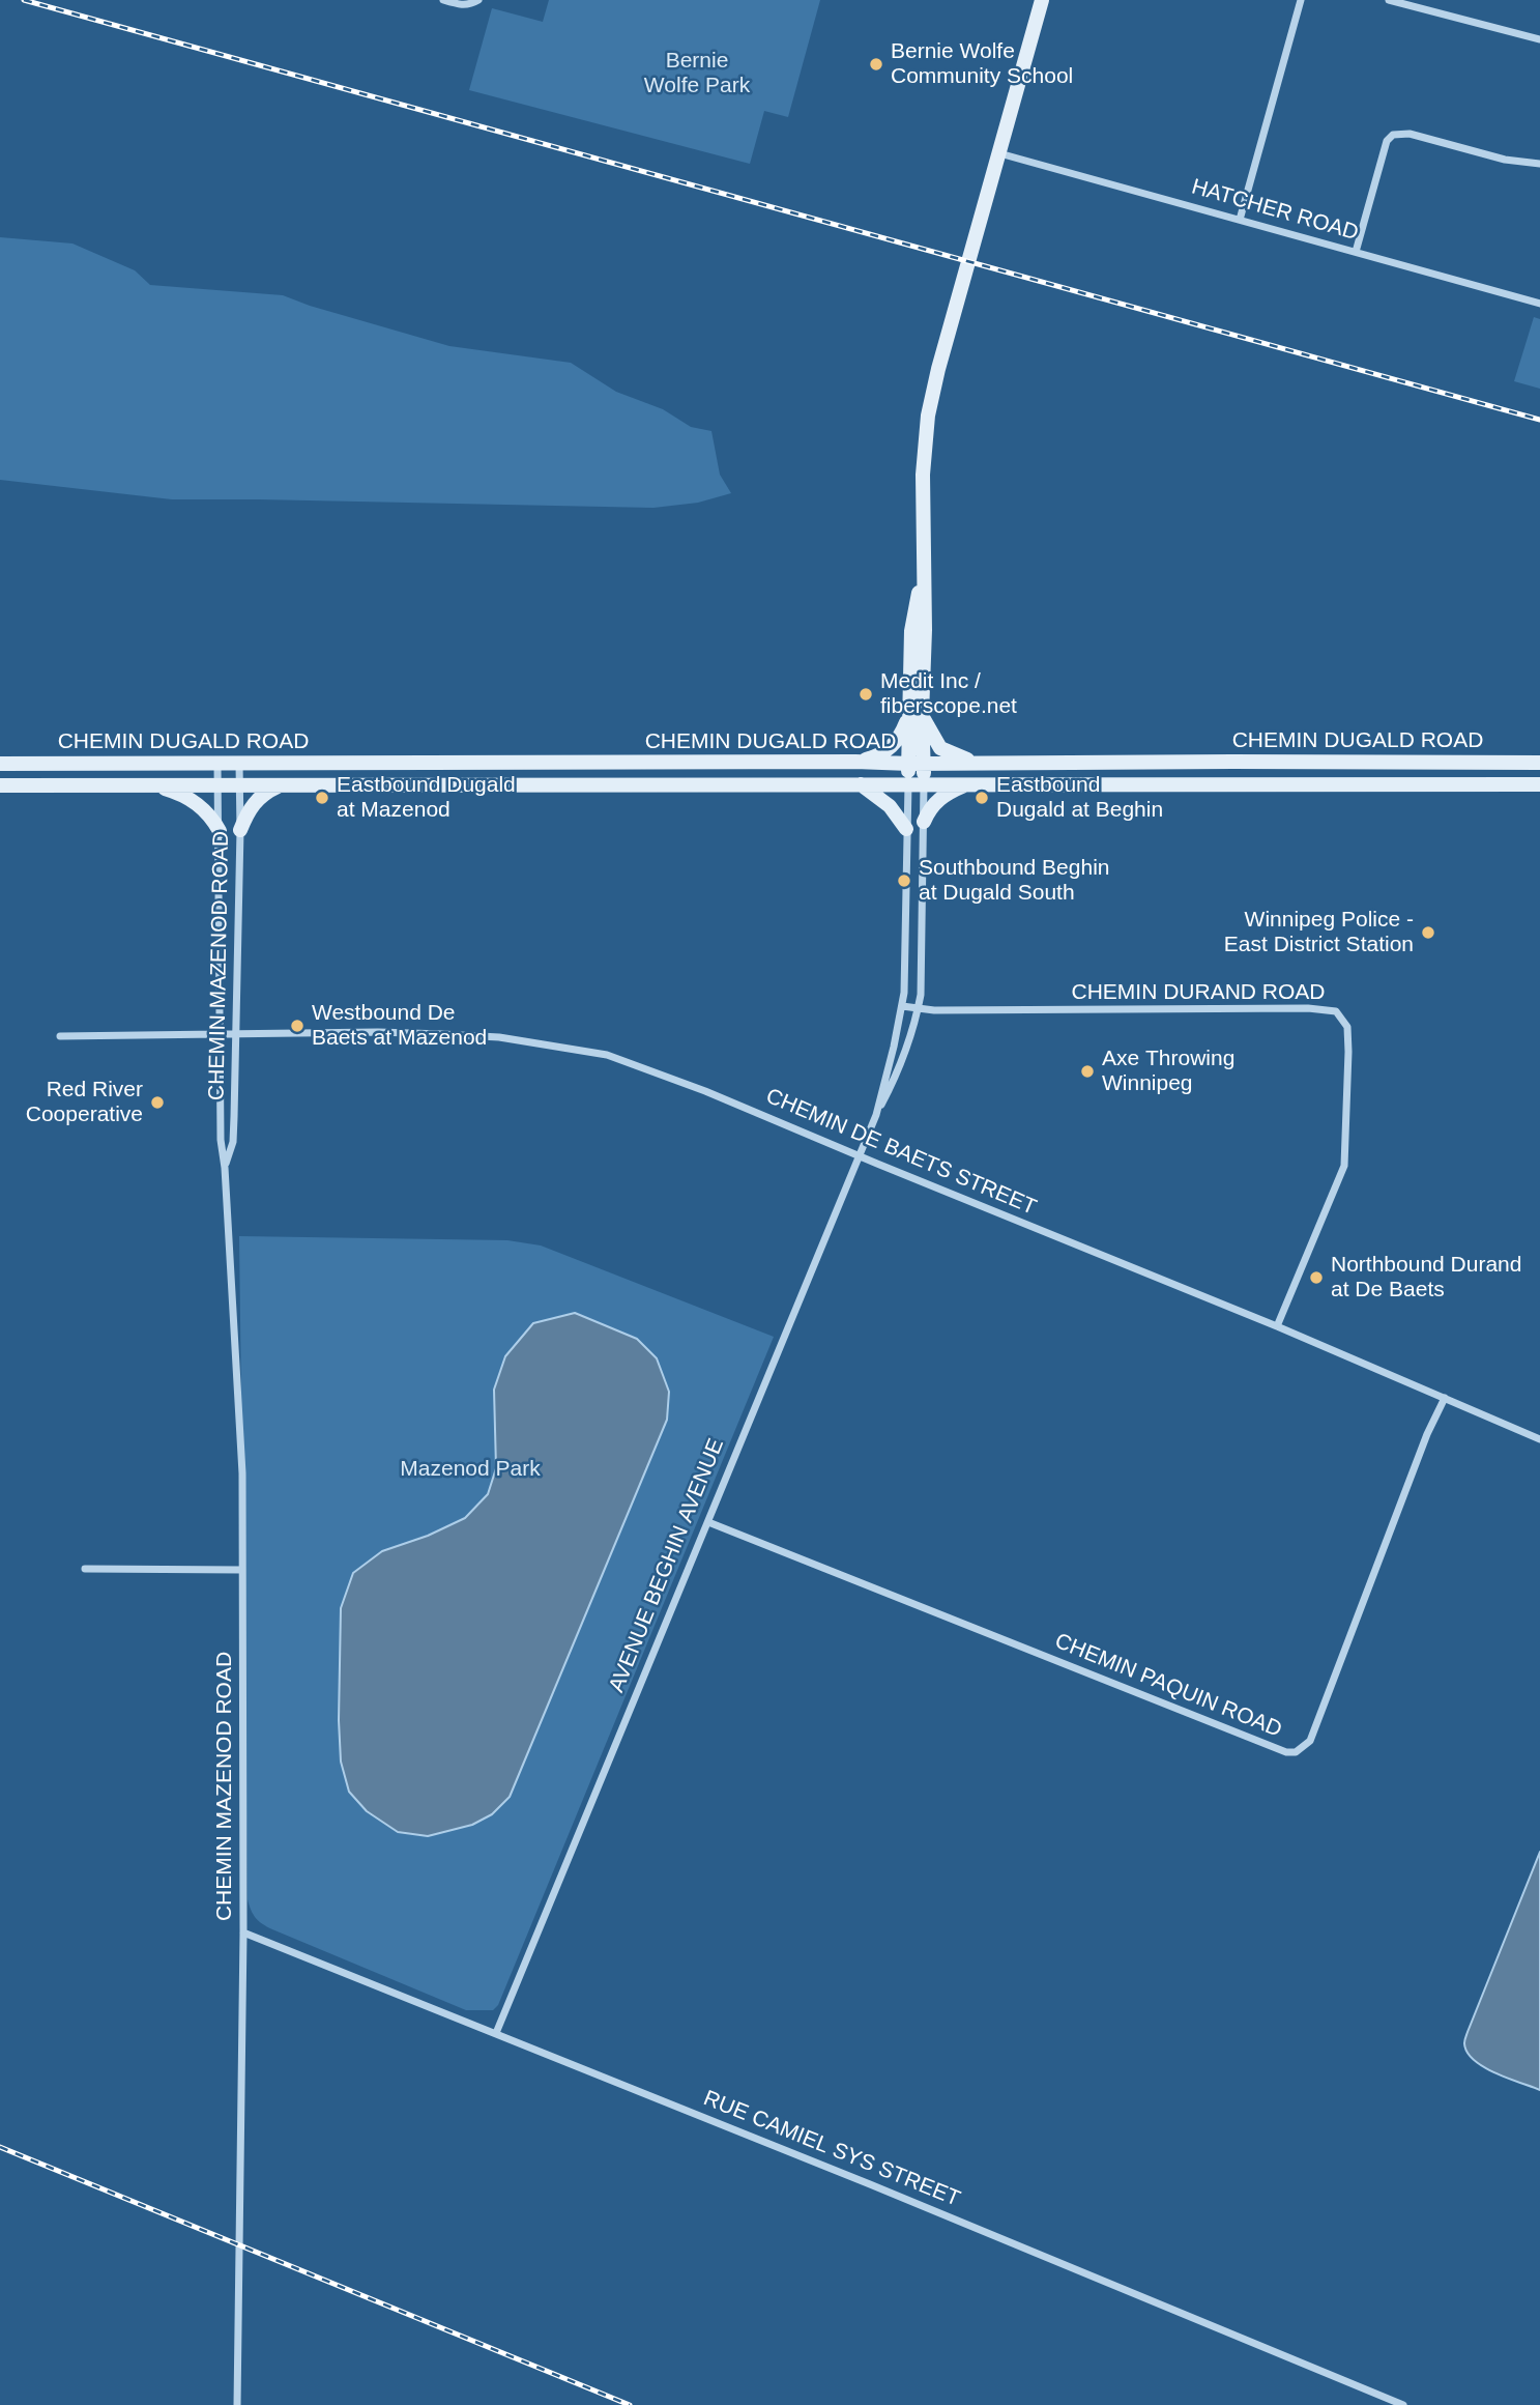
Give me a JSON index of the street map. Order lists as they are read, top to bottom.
{
  "streets": {
    "main road": ["CHEMIN DUGALD ROAD", "AVENUE BEGHIN AVENUE"],
    "street": [
      "HATCHER ROAD",
      "CHEMIN MAZENOD ROAD",
      "CHEMIN DURAND ROAD",
      "CHEMIN DE BAETS STREET",
      "CHEMIN PAQUIN ROAD",
      "RUE CAMIEL SYS STREET"
    ]
  },
  "crossings": [
    ["HATCHER ROAD", "AVENUE BEGHIN AVENUE"],
    ["CHEMIN DUGALD ROAD", "CHEMIN MAZENOD ROAD"],
    ["CHEMIN DUGALD ROAD", "AVENUE BEGHIN AVENUE"],
    ["CHEMIN MAZENOD ROAD", "CHEMIN DE BAETS STREET"],
    ["CHEMIN MAZENOD ROAD", "RUE CAMIEL SYS STREET"],
    ["CHEMIN DURAND ROAD", "CHEMIN DE BAETS STREET"],
    ["CHEMIN DURAND ROAD", "AVENUE BEGHIN AVENUE"],
    ["CHEMIN DE BAETS STREET", "AVENUE BEGHIN AVENUE"],
    ["CHEMIN DE BAETS STREET", "CHEMIN PAQUIN ROAD"],
    ["AVENUE BEGHIN AVENUE", "CHEMIN PAQUIN ROAD"],
    ["AVENUE BEGHIN AVENUE", "RUE CAMIEL SYS STREET"]
  ],
  "parks": ["Bernie Wolfe Park", "Mazenod Park"],
  "places": [
    "Bernie Wolfe Community School",
    "Medit Inc / fiberscope.net",
    "Eastbound Dugald at Mazenod",
    "Eastbound Dugald at Beghin",
    "Southbound Beghin at Dugald South",
    "Winnipeg Police - East District Station",
    "Westbound De Baets at Mazenod",
    "Axe Throwing Winnipeg",
    "Red River Cooperative",
    "Northbound Durand at De Baets"
  ]
}
